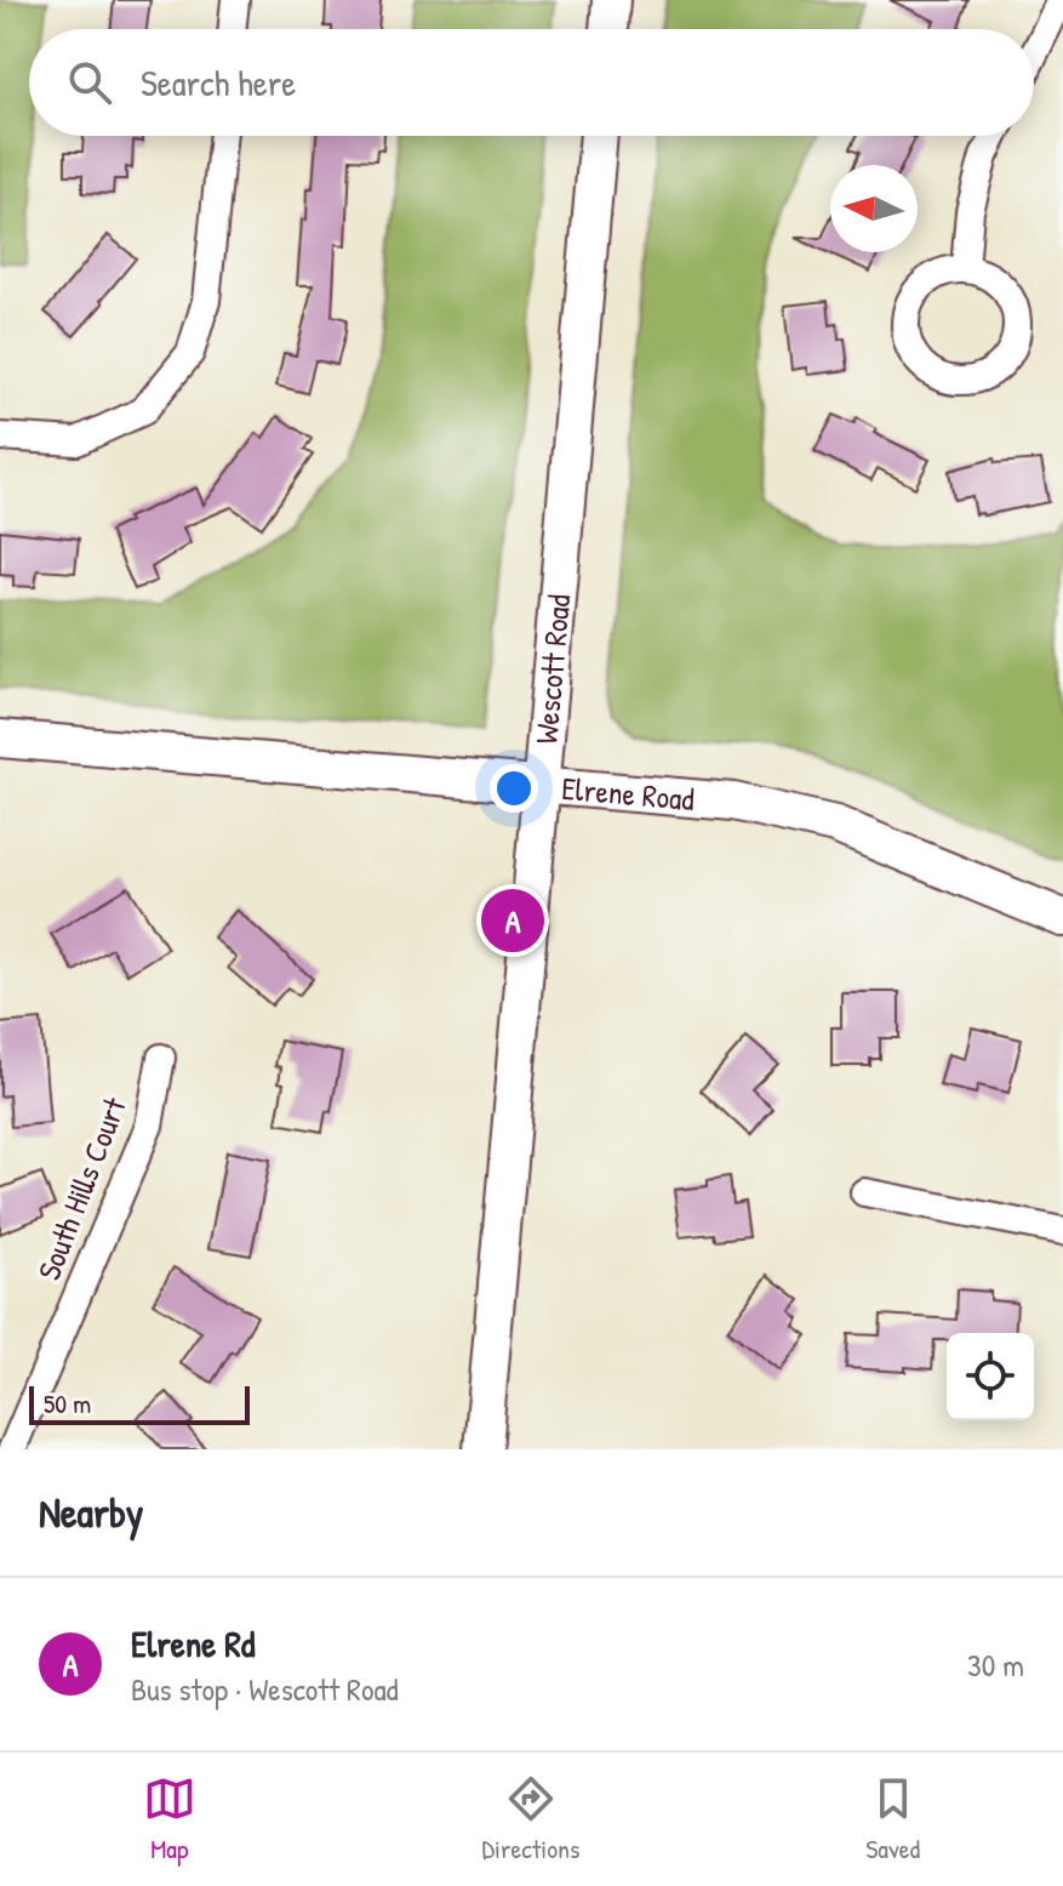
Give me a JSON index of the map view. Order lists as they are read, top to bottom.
{
  "streets": {
    "street": ["Wescott Road", "Elrene Road", "South Hills Court"]
  },
  "crossings": [
    ["Wescott Road", "Elrene Road"]
  ],
  "scale_bar": "50 m",
  "north": "left",
  "page": {
    "search": "Search here",
    "pins": "A",
    "scale": "50 m",
    "heading": "Nearby",
    "list": [
      {
        "mark": "A",
        "name": "Elrene Rd",
        "note": "Bus stop · Wescott Road",
        "value": "30 m"
      }
    ],
    "nav": ["Map", "Directions", "Saved"]
  }
}
